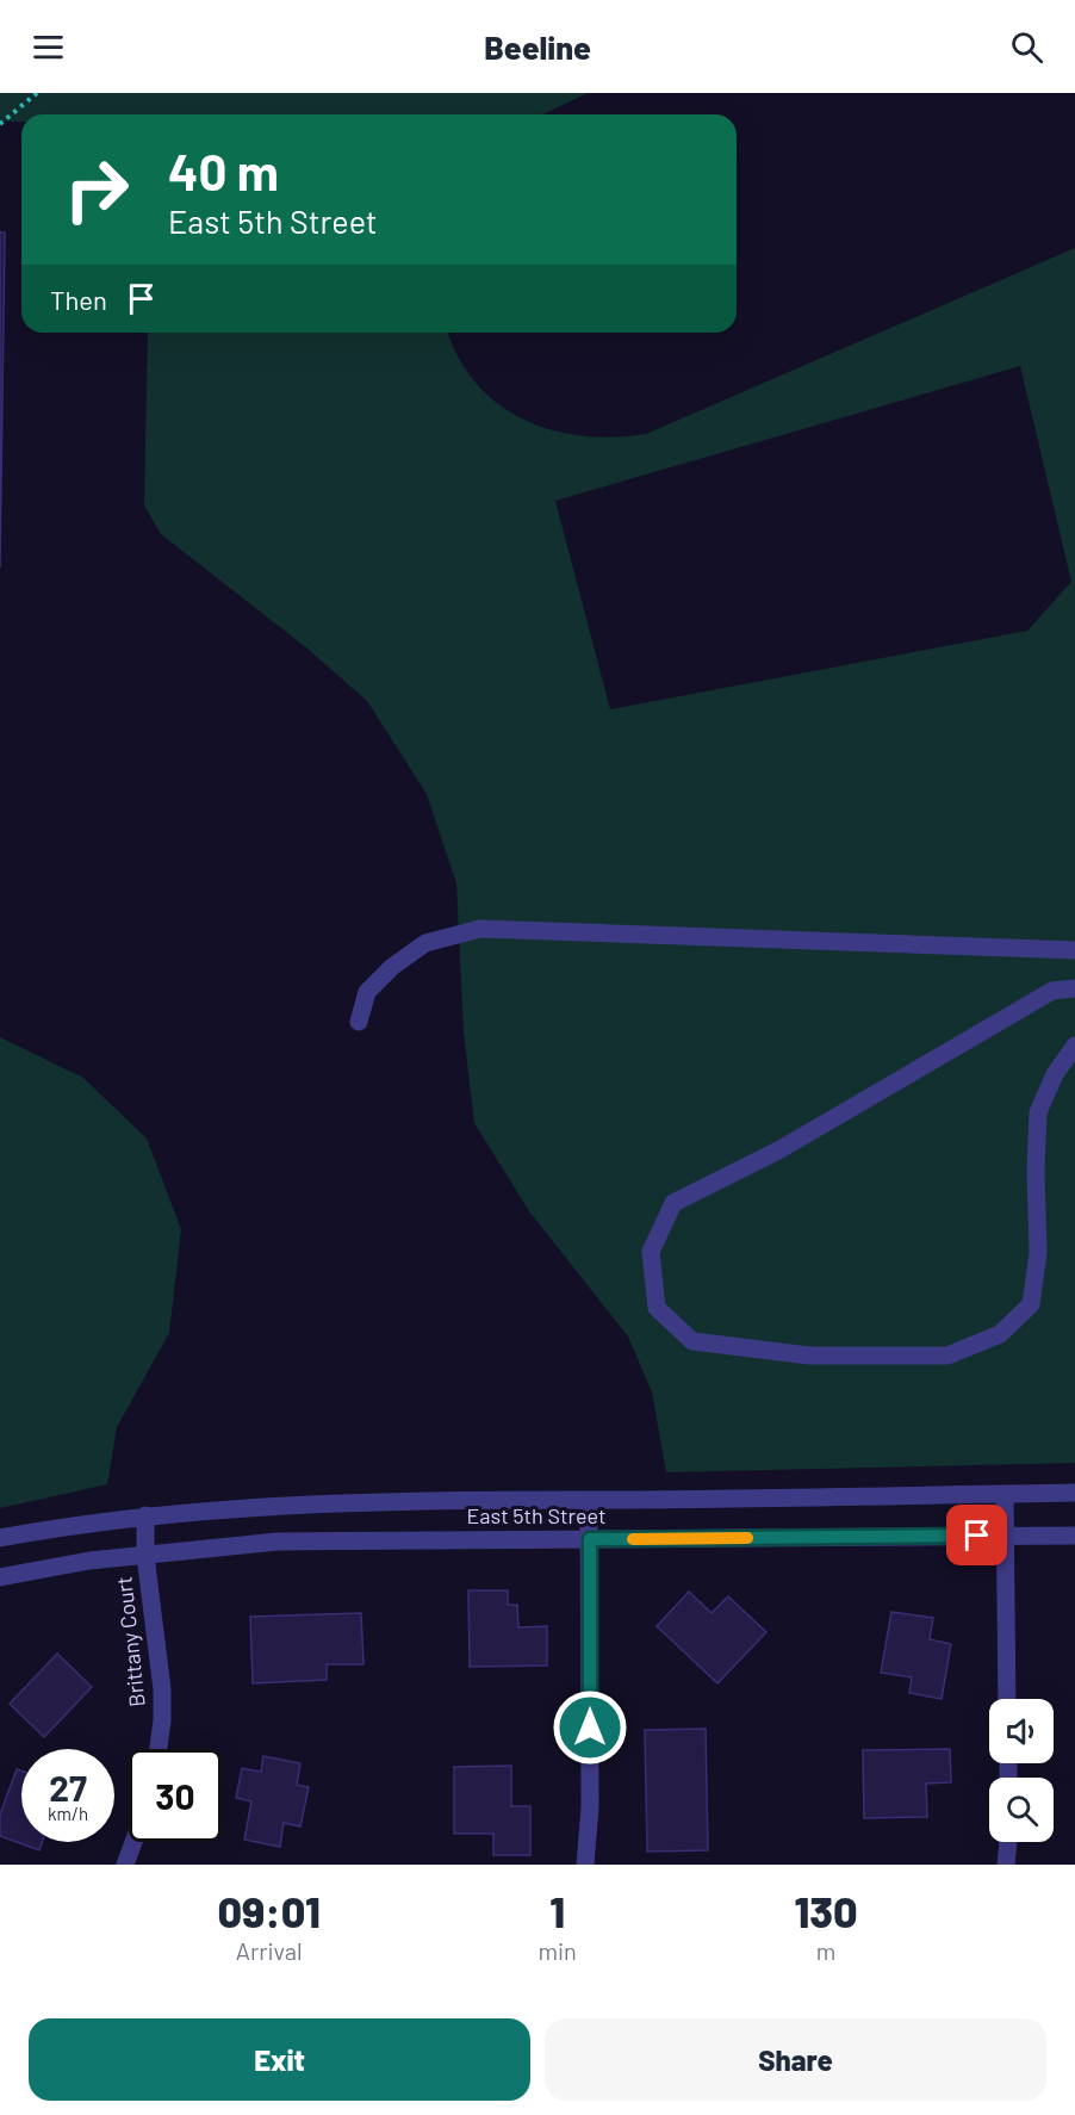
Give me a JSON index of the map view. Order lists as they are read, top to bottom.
{
  "streets": {
    "street": ["East 5th Street", "Brittany Court"]
  },
  "crossings": [
    ["East 5th Street", "Brittany Court"]
  ],
  "page": {
    "header": "Beeline",
    "turn": ["40 m", "East 5th Street"],
    "then": "Then",
    "speed": "27 km/h",
    "limit": "30",
    "eta": [
      "09:01",
      "Arrival",
      "1",
      "min",
      "130",
      "m"
    ],
    "buttons": ["Exit", "Share"]
  }
}
